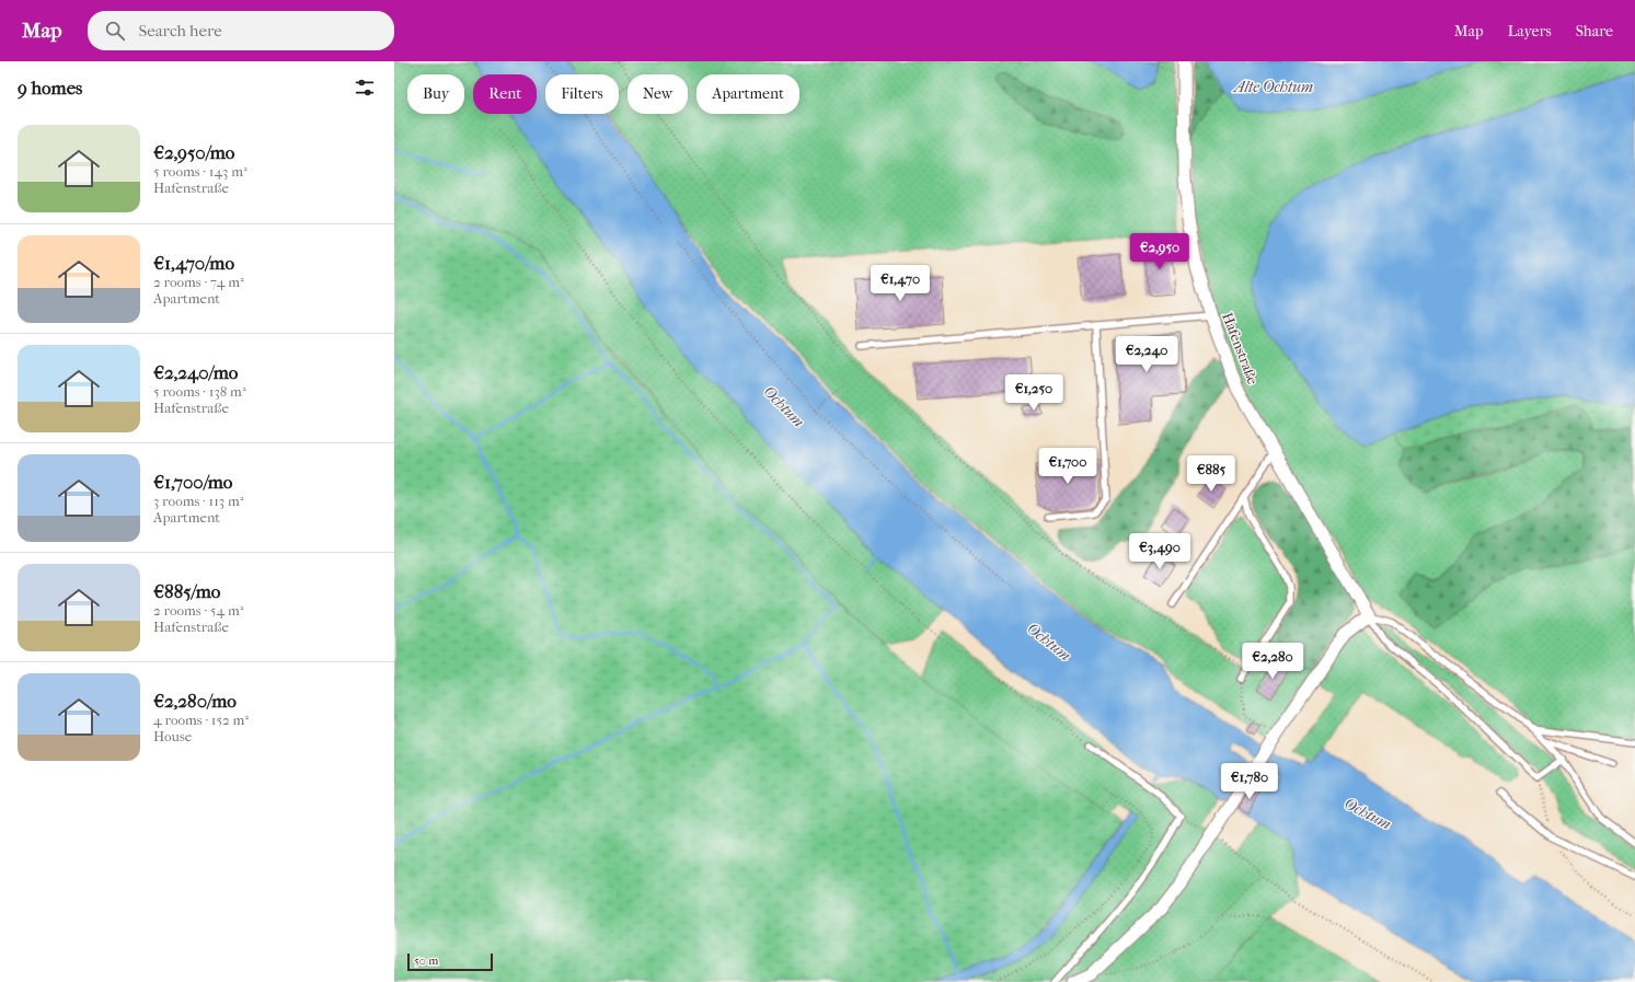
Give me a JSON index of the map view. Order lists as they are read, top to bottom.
{
  "streets": {
    "street": ["Hafenstraße"]
  },
  "water": ["Alte Ochtum", "Ochtum"],
  "scale_bar": "50 m",
  "page": {
    "header": "Map",
    "search": "Search here",
    "nav": ["Map", "Layers", "Share"],
    "heading": "9 homes",
    "chip": [
      "Buy",
      "Rent",
      "Filters",
      "New",
      "Apartment"
    ],
    "list": [
      {
        "name": "€2,950/mo",
        "note": "5 rooms · 143 m² · Hafenstraße"
      },
      {
        "name": "€1,470/mo",
        "note": "2 rooms · 74 m² · Apartment"
      },
      {
        "name": "€2,240/mo",
        "note": "5 rooms · 138 m² · Hafenstraße"
      },
      {
        "name": "€1,700/mo",
        "note": "3 rooms · 113 m² · Apartment"
      },
      {
        "name": "€885/mo",
        "note": "2 rooms · 54 m² · Hafenstraße"
      },
      {
        "name": "€2,280/mo",
        "note": "4 rooms · 152 m² · House"
      }
    ],
    "price": [
      "€2,950",
      "€1,470",
      "€2,240",
      "€1,250",
      "€1,700",
      "€885",
      "€3,490",
      "€2,280",
      "€1,780"
    ],
    "scale": "50 m"
  }
}
